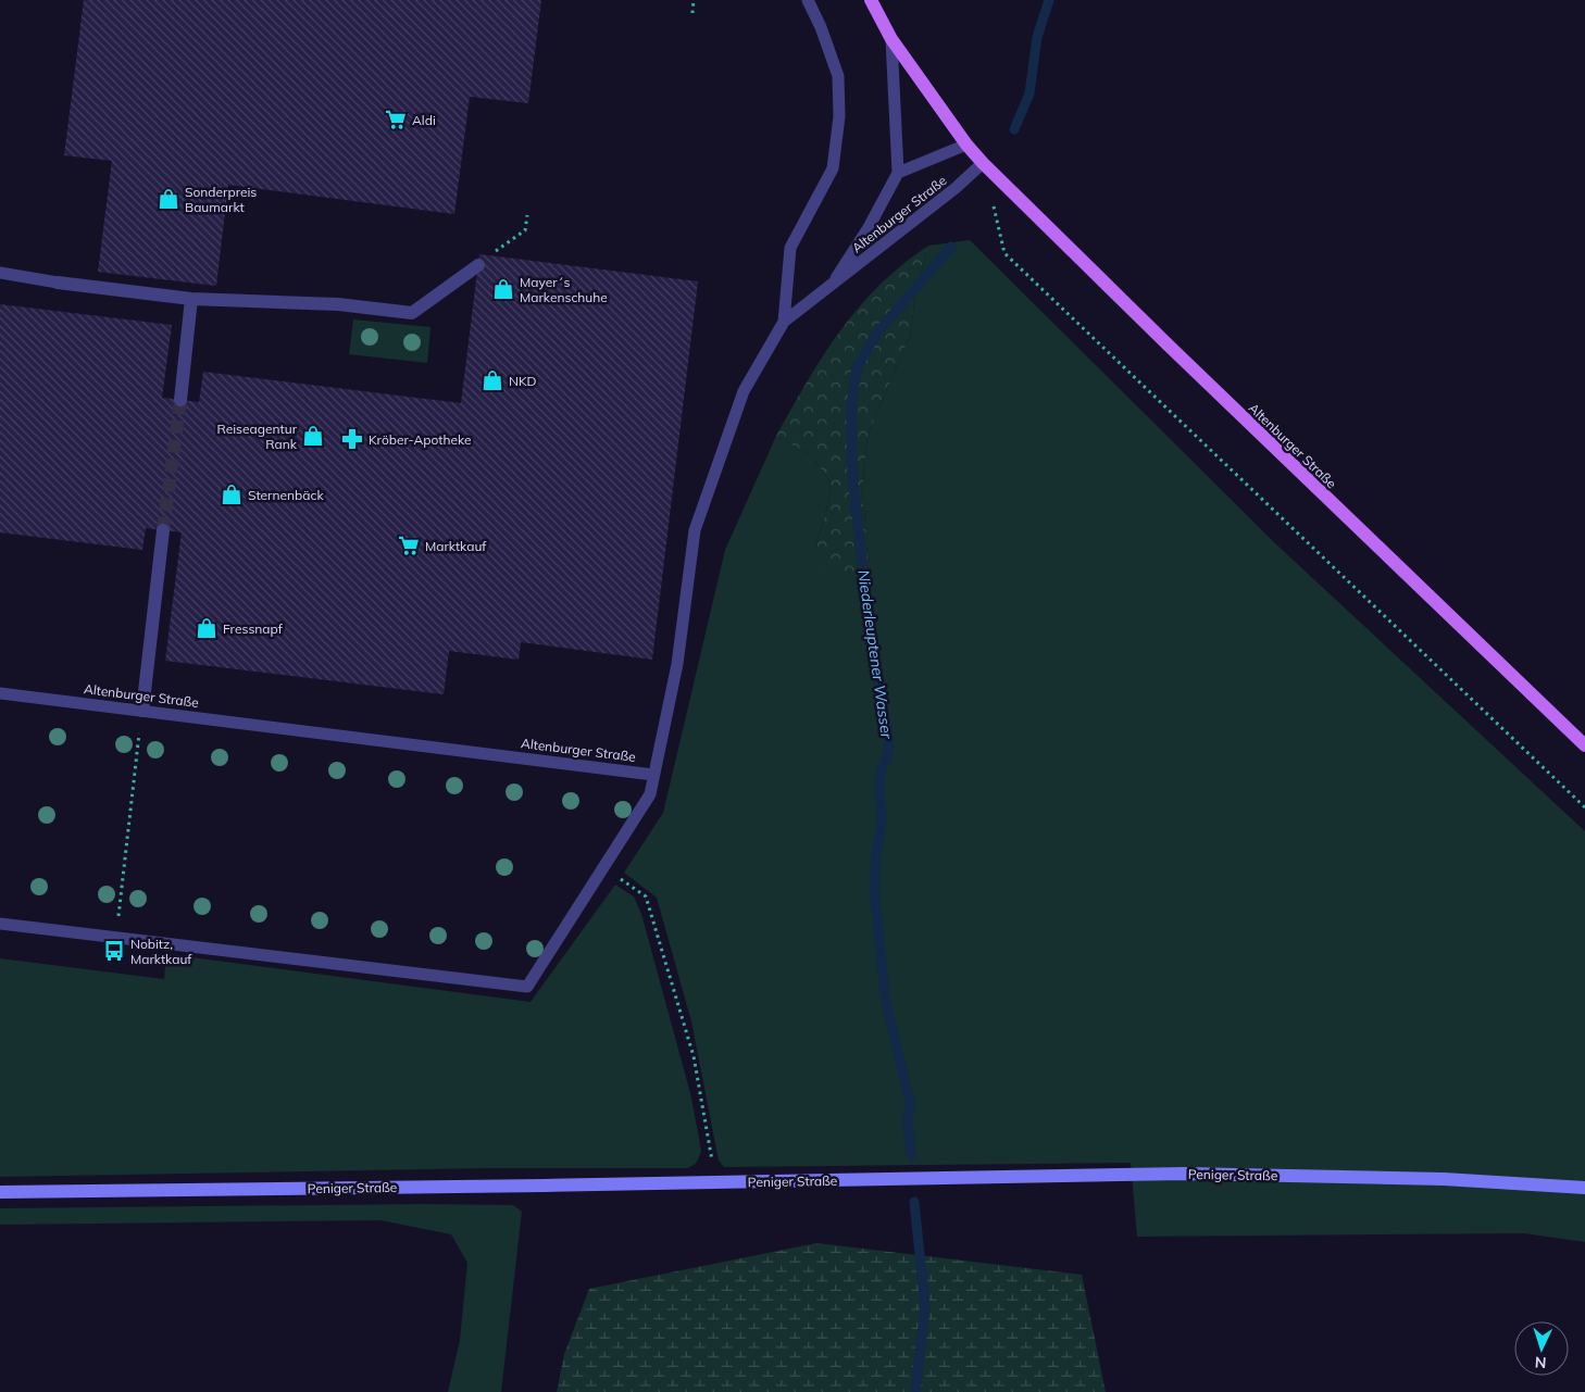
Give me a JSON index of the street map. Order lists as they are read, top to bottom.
{
  "streets": {
    "main road": ["Altenburger Straße"],
    "street": ["Peniger Straße"]
  },
  "water": ["Niederleuptener Wasser"],
  "places": {
    "supermarket": ["Aldi", "Marktkauf"],
    "shop": [
      "Sonderpreis Baumarkt",
      "Mayer´s Markenschuhe",
      "NKD",
      "Reiseagentur Rank",
      "Sternenbäck",
      "Fressnapf"
    ],
    "pharmacy": ["Kröber-Apotheke"],
    "bus stop": ["Nobitz, Marktkauf"]
  },
  "north": "bottom"
}
